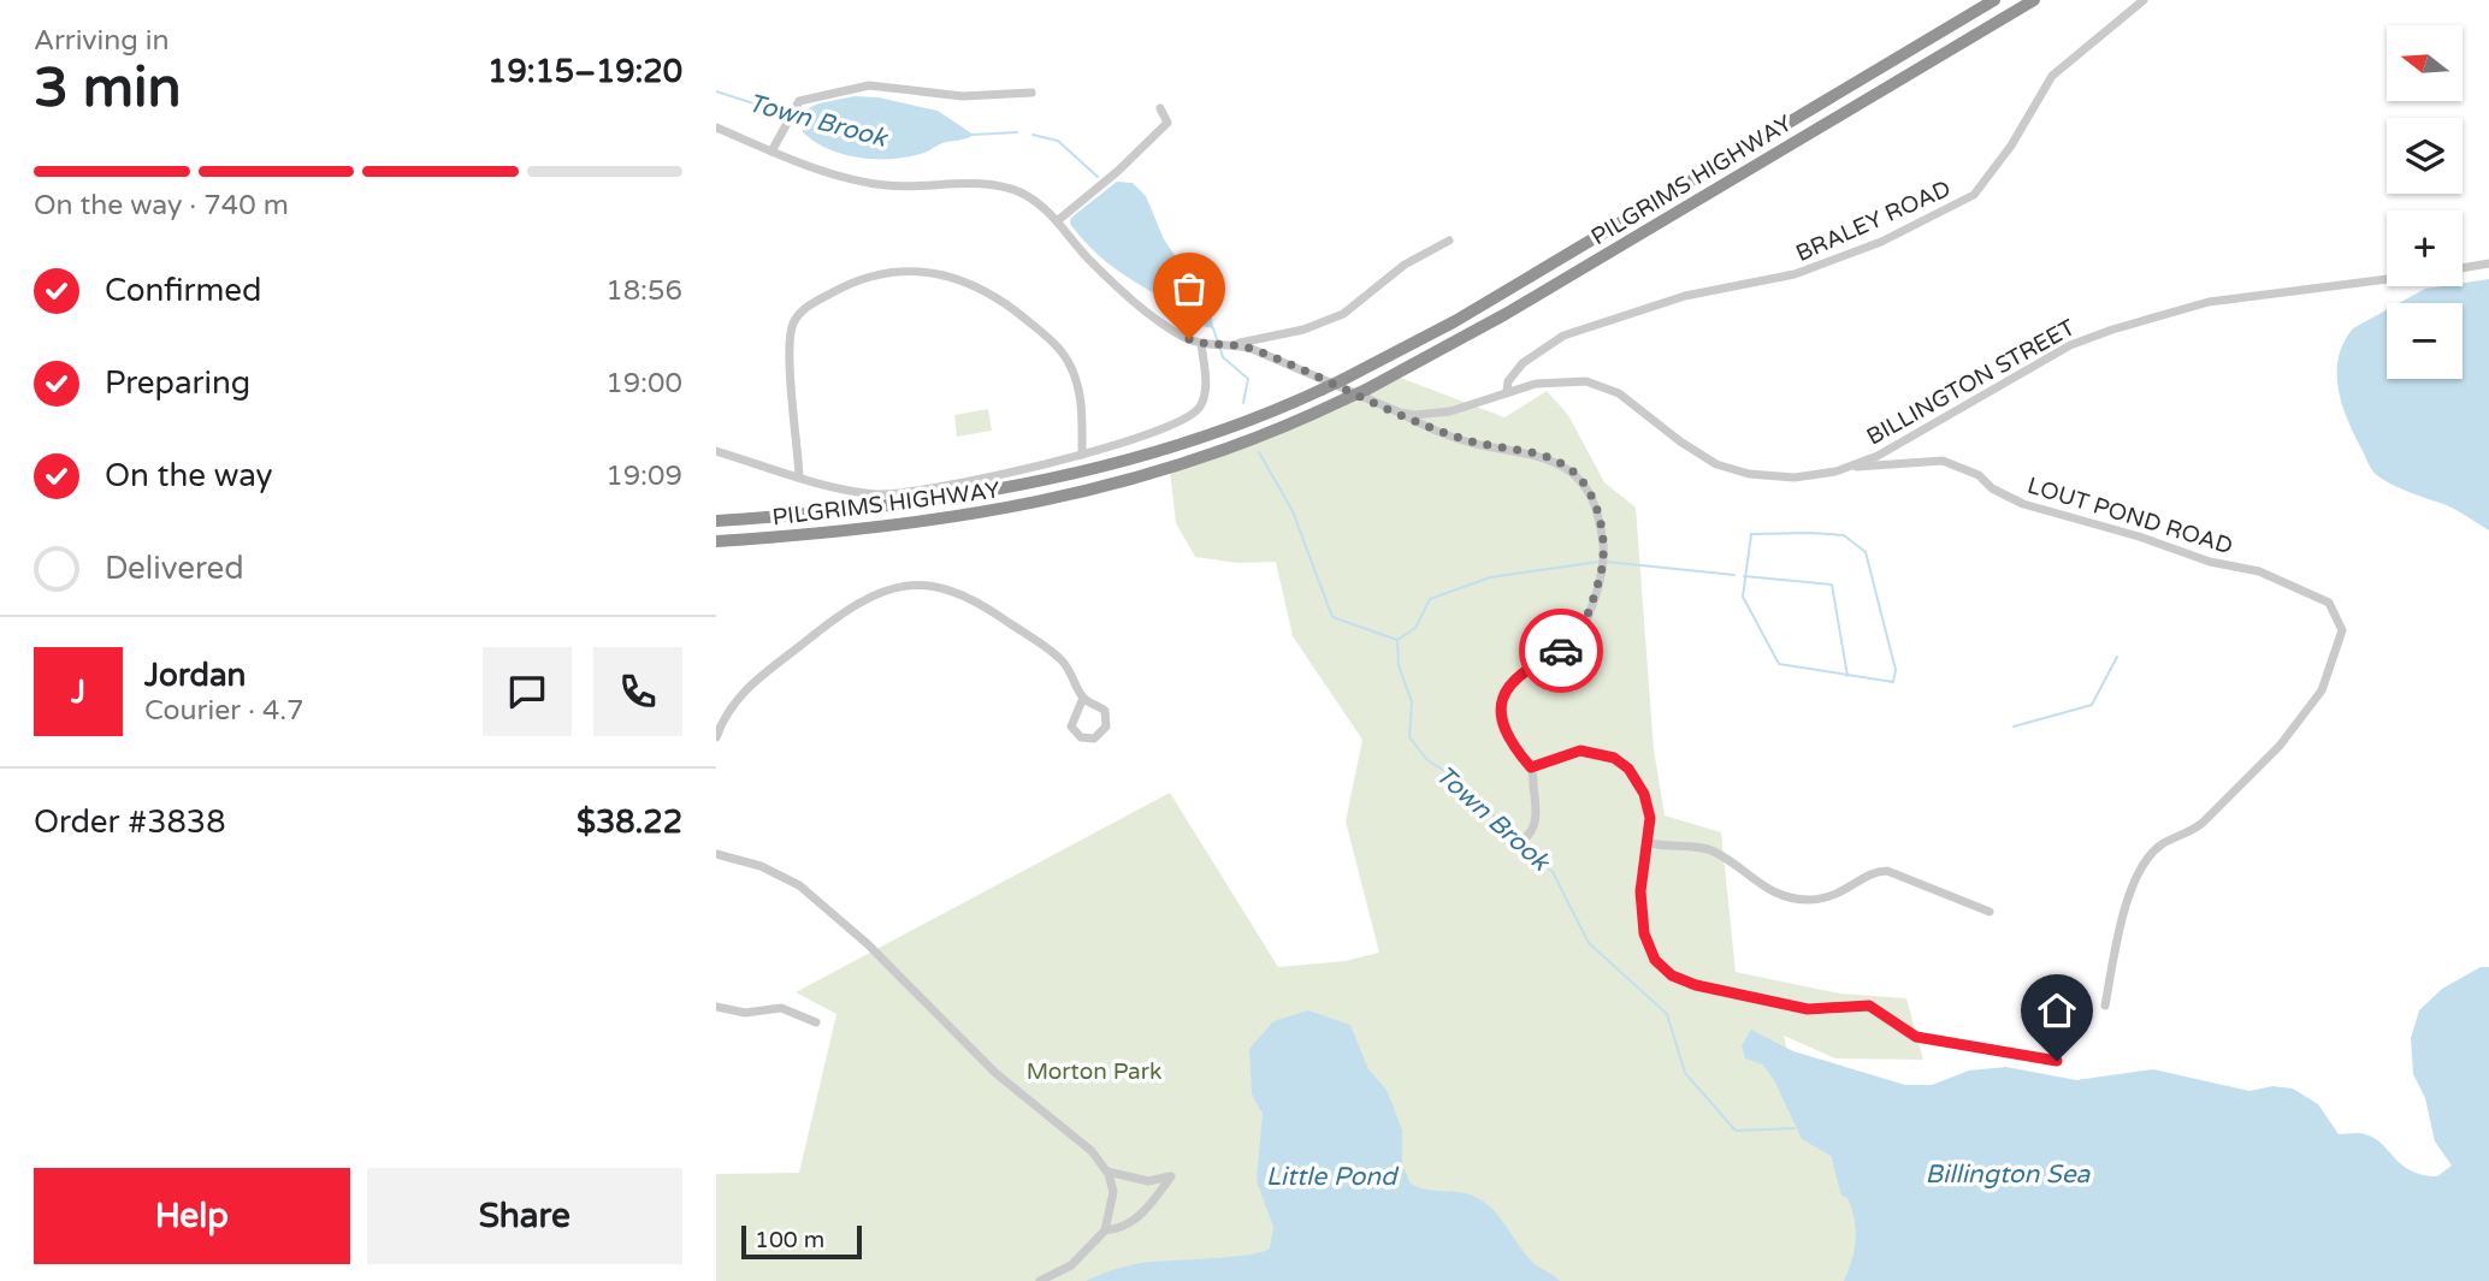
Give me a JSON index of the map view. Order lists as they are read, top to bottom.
{
  "streets": {
    "highway": ["PILGRIMS HIGHWAY"],
    "street": ["BRALEY ROAD", "BILLINGTON STREET", "LOUT POND ROAD"]
  },
  "crossings": [
    ["BRALEY ROAD", "BILLINGTON STREET"],
    ["BILLINGTON STREET", "LOUT POND ROAD"]
  ],
  "water": ["Town Brook", "Billington Sea", "Little Pond"],
  "parks": ["Morton Park"],
  "scale_bar": "100 m",
  "north": "left",
  "page": {
    "heading": ["3 min", "Arriving in", "19:15–19:20"],
    "panel": [
      "Jordan",
      "Courier · 4.7",
      "Order #3838",
      "$38.22"
    ],
    "map_buttons": ["+", "−"],
    "bar": "On the way · 740 m",
    "list": [
      ["Confirmed", "18:56"],
      ["Preparing", "19:00"],
      ["On the way", "19:09"],
      "Delivered"
    ],
    "round": "J",
    "buttons": ["Help", "Share"],
    "scale": "100 m"
  }
}
